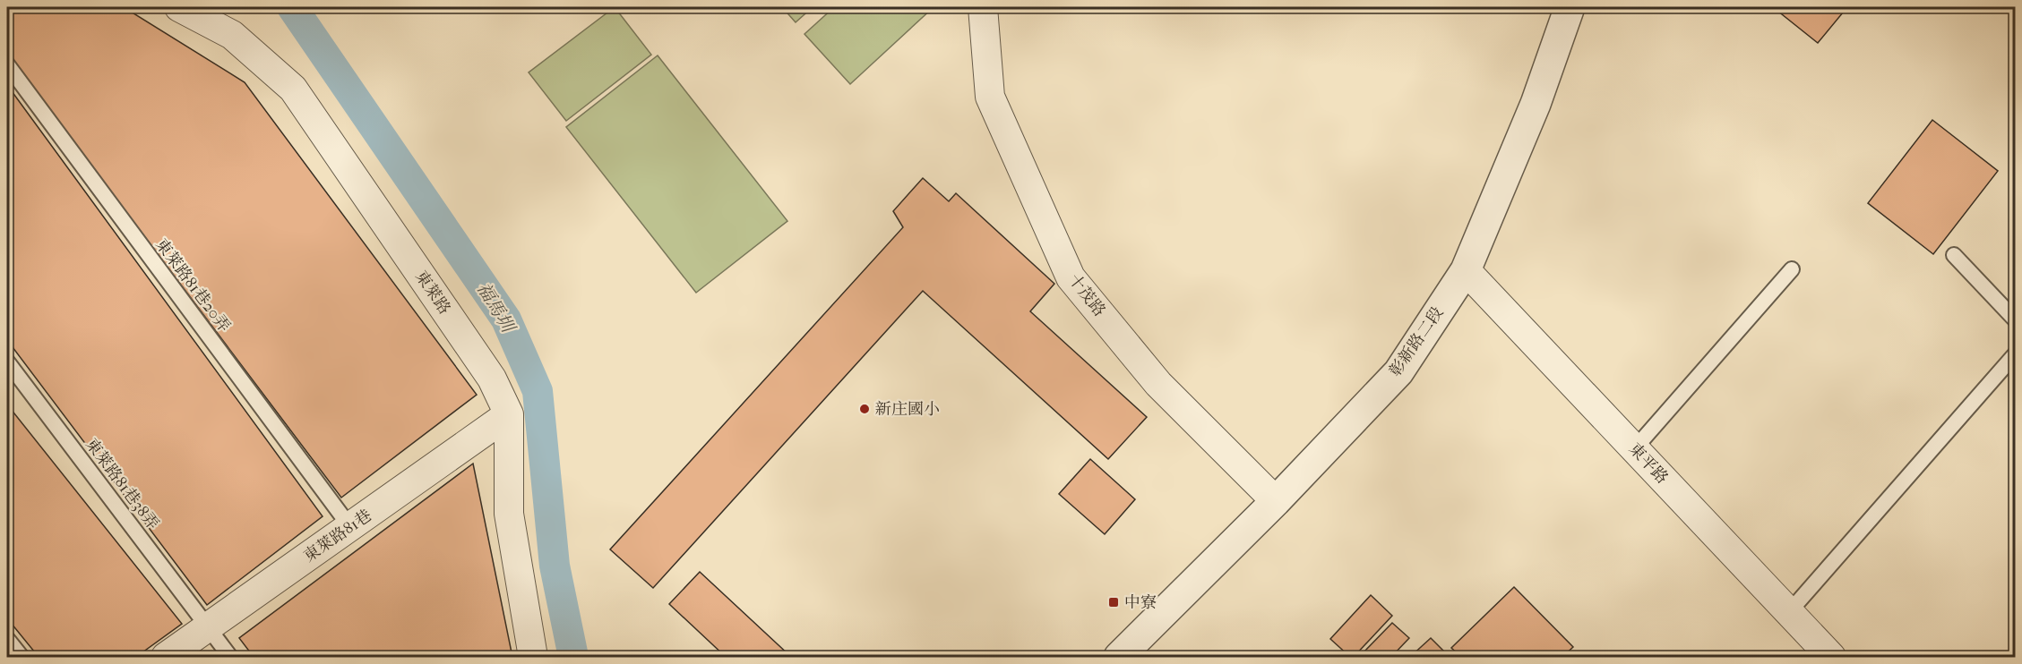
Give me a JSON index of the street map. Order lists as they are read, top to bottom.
{
  "streets": {
    "street": [
      "東萊路",
      "十茂路",
      "彰新路二段",
      "東平路",
      "東萊路81巷"
    ],
    "lane": ["東萊路81巷20弄", "東萊路81巷38弄"]
  },
  "crossings": [
    ["東萊路81巷20弄", "東萊路81巷"],
    ["東萊路", "東萊路81巷"],
    ["十茂路", "彰新路二段"],
    ["彰新路二段", "東平路"],
    ["東萊路81巷38弄", "東萊路81巷"]
  ],
  "water": ["福馬圳"],
  "places": {
    "other": ["新庄國小"],
    "transit": ["中寮"]
  }
}
